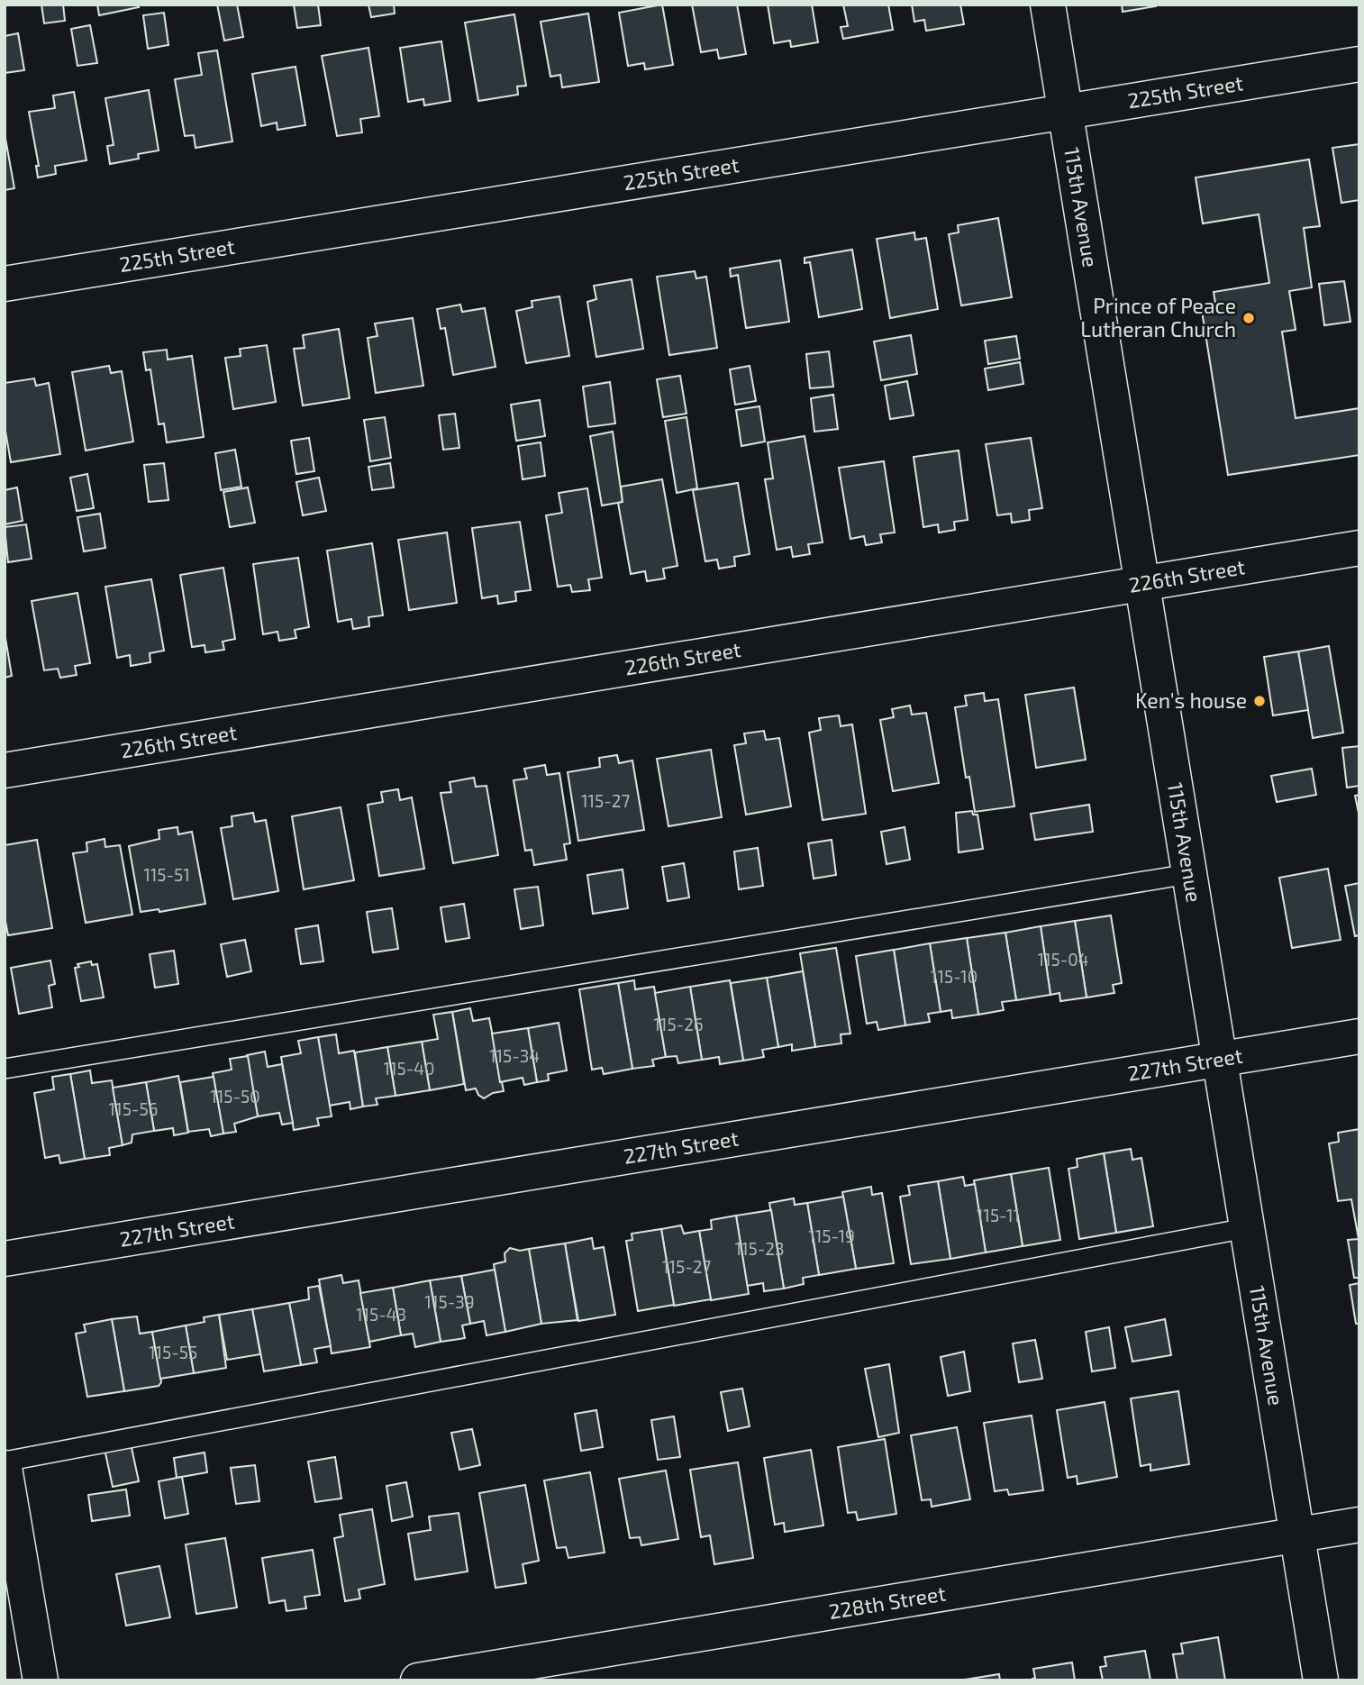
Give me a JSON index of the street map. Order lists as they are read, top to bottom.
{
  "streets": {
    "street": [
      "225th Street",
      "115th Avenue",
      "226th Street",
      "227th Street",
      "228th Street"
    ]
  },
  "crossings": [
    ["225th Street", "115th Avenue"],
    ["115th Avenue", "226th Street"],
    ["115th Avenue", "227th Street"],
    ["115th Avenue", "228th Street"]
  ],
  "places": ["Prince of Peace Lutheran Church", "Ken's house"],
  "house_numbers": [
    "115-27",
    "115-51",
    "115-04",
    "115-10",
    "115-26",
    "115-34",
    "115-40",
    "115-50",
    "115-56",
    "115-11",
    "115-19",
    "115-23",
    "115-27",
    "115-39",
    "115-43",
    "115-55"
  ]
}
